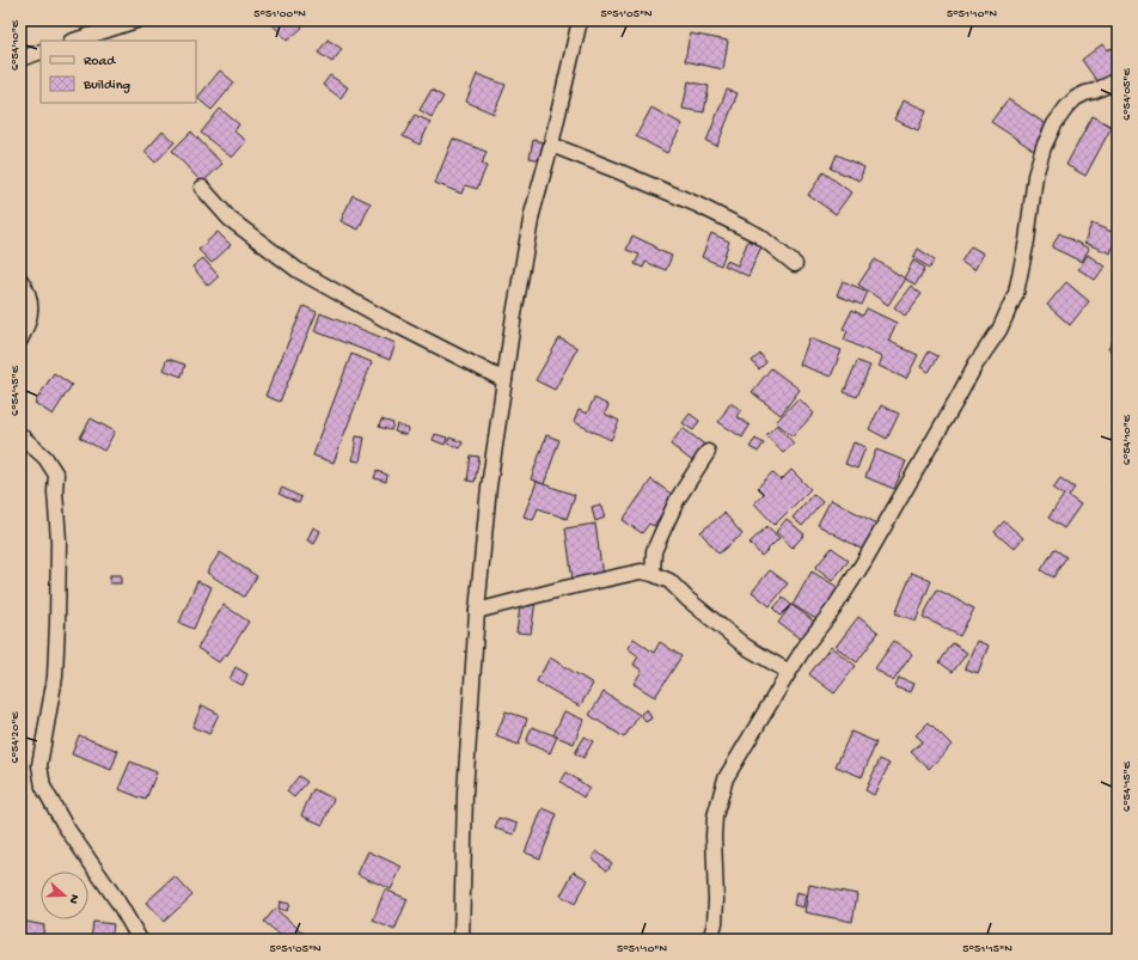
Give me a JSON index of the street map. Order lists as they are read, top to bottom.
{
  "legend": ["Road", "Building"],
  "north": "right",
  "coordinates": [
    "5°51'00\"N",
    "5°51'05\"N",
    "5°51'10\"N",
    "6°54'10\"E",
    "6°54'05\"E",
    "6°54'15\"E",
    "6°54'20\"E",
    "5°51'15\"N"
  ]
}
